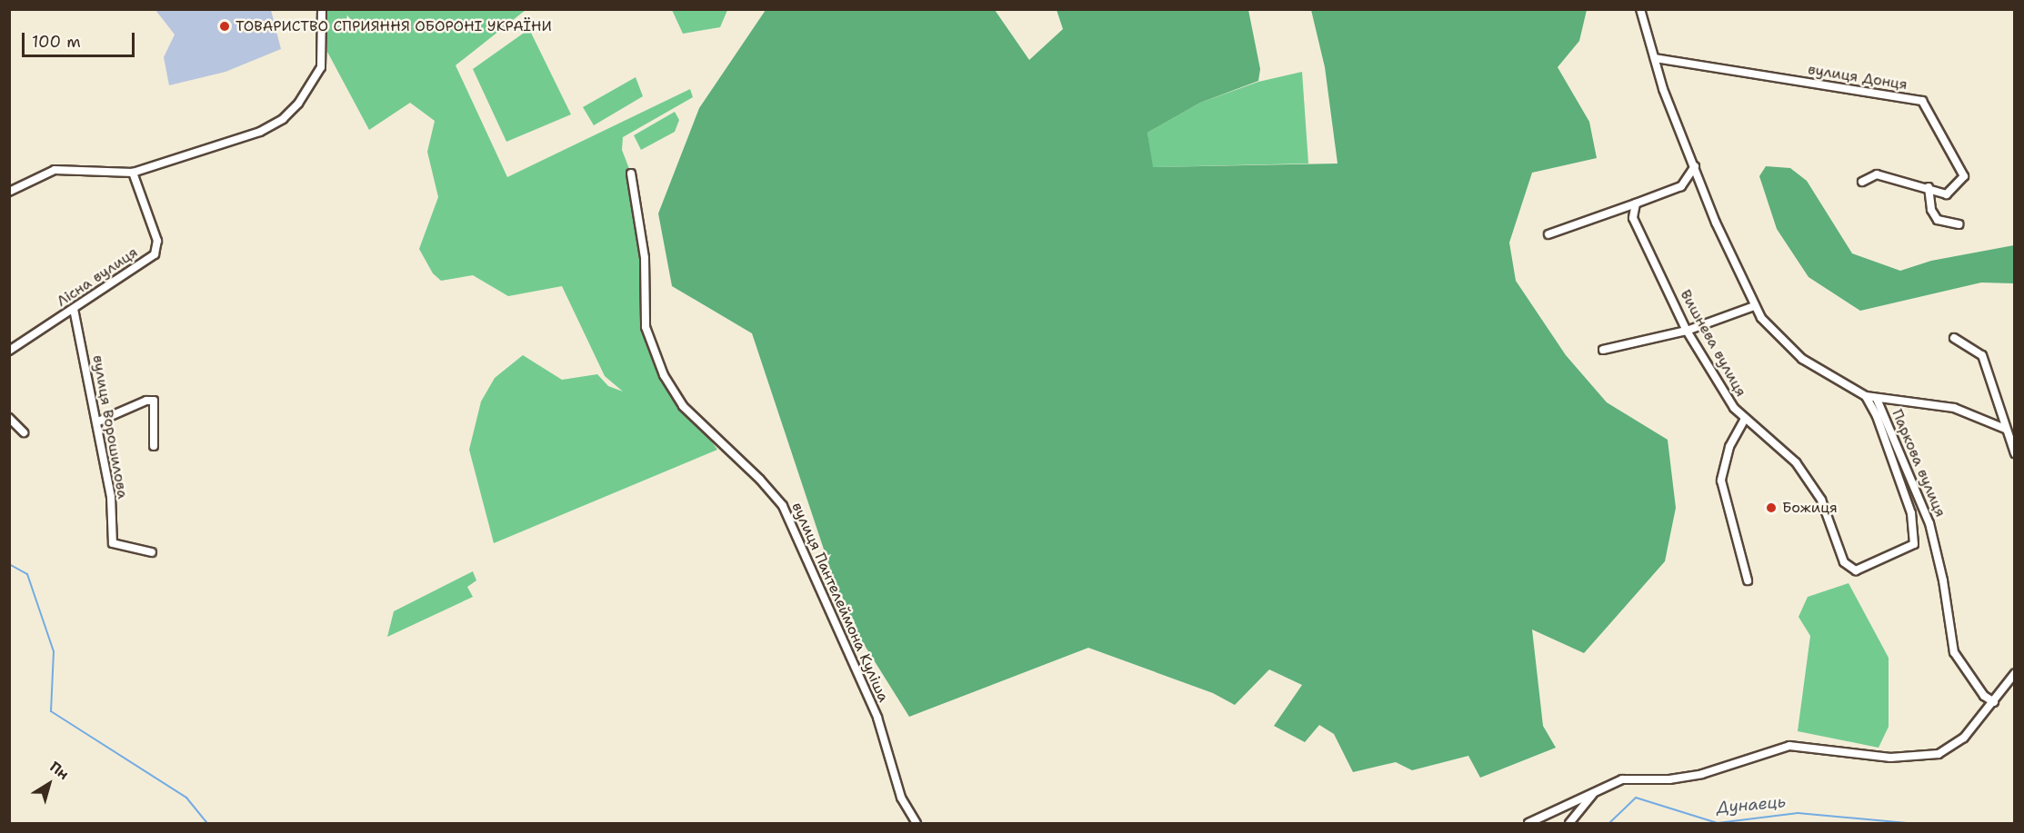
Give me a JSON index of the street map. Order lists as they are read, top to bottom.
{
  "streets": {
    "street": [
      "вулиця Донця",
      "Лісна вулиця",
      "Вишнева вулиця",
      "вулиця Ворошилова",
      "Паркова вулиця",
      "вулиця Пантелеймона Куліша"
    ]
  },
  "crossings": [
    ["вулиця Донця", "Паркова вулиця"],
    ["Лісна вулиця", "вулиця Ворошилова"],
    ["Вишнева вулиця", "Паркова вулиця"]
  ],
  "water": ["Дунаець"],
  "places": ["ТОВАРИСТВО СПРИЯННЯ ОБОРОНІ УКРАЇНИ", "Божиця"],
  "scale_bar": "100 m",
  "north": "top right"
}
